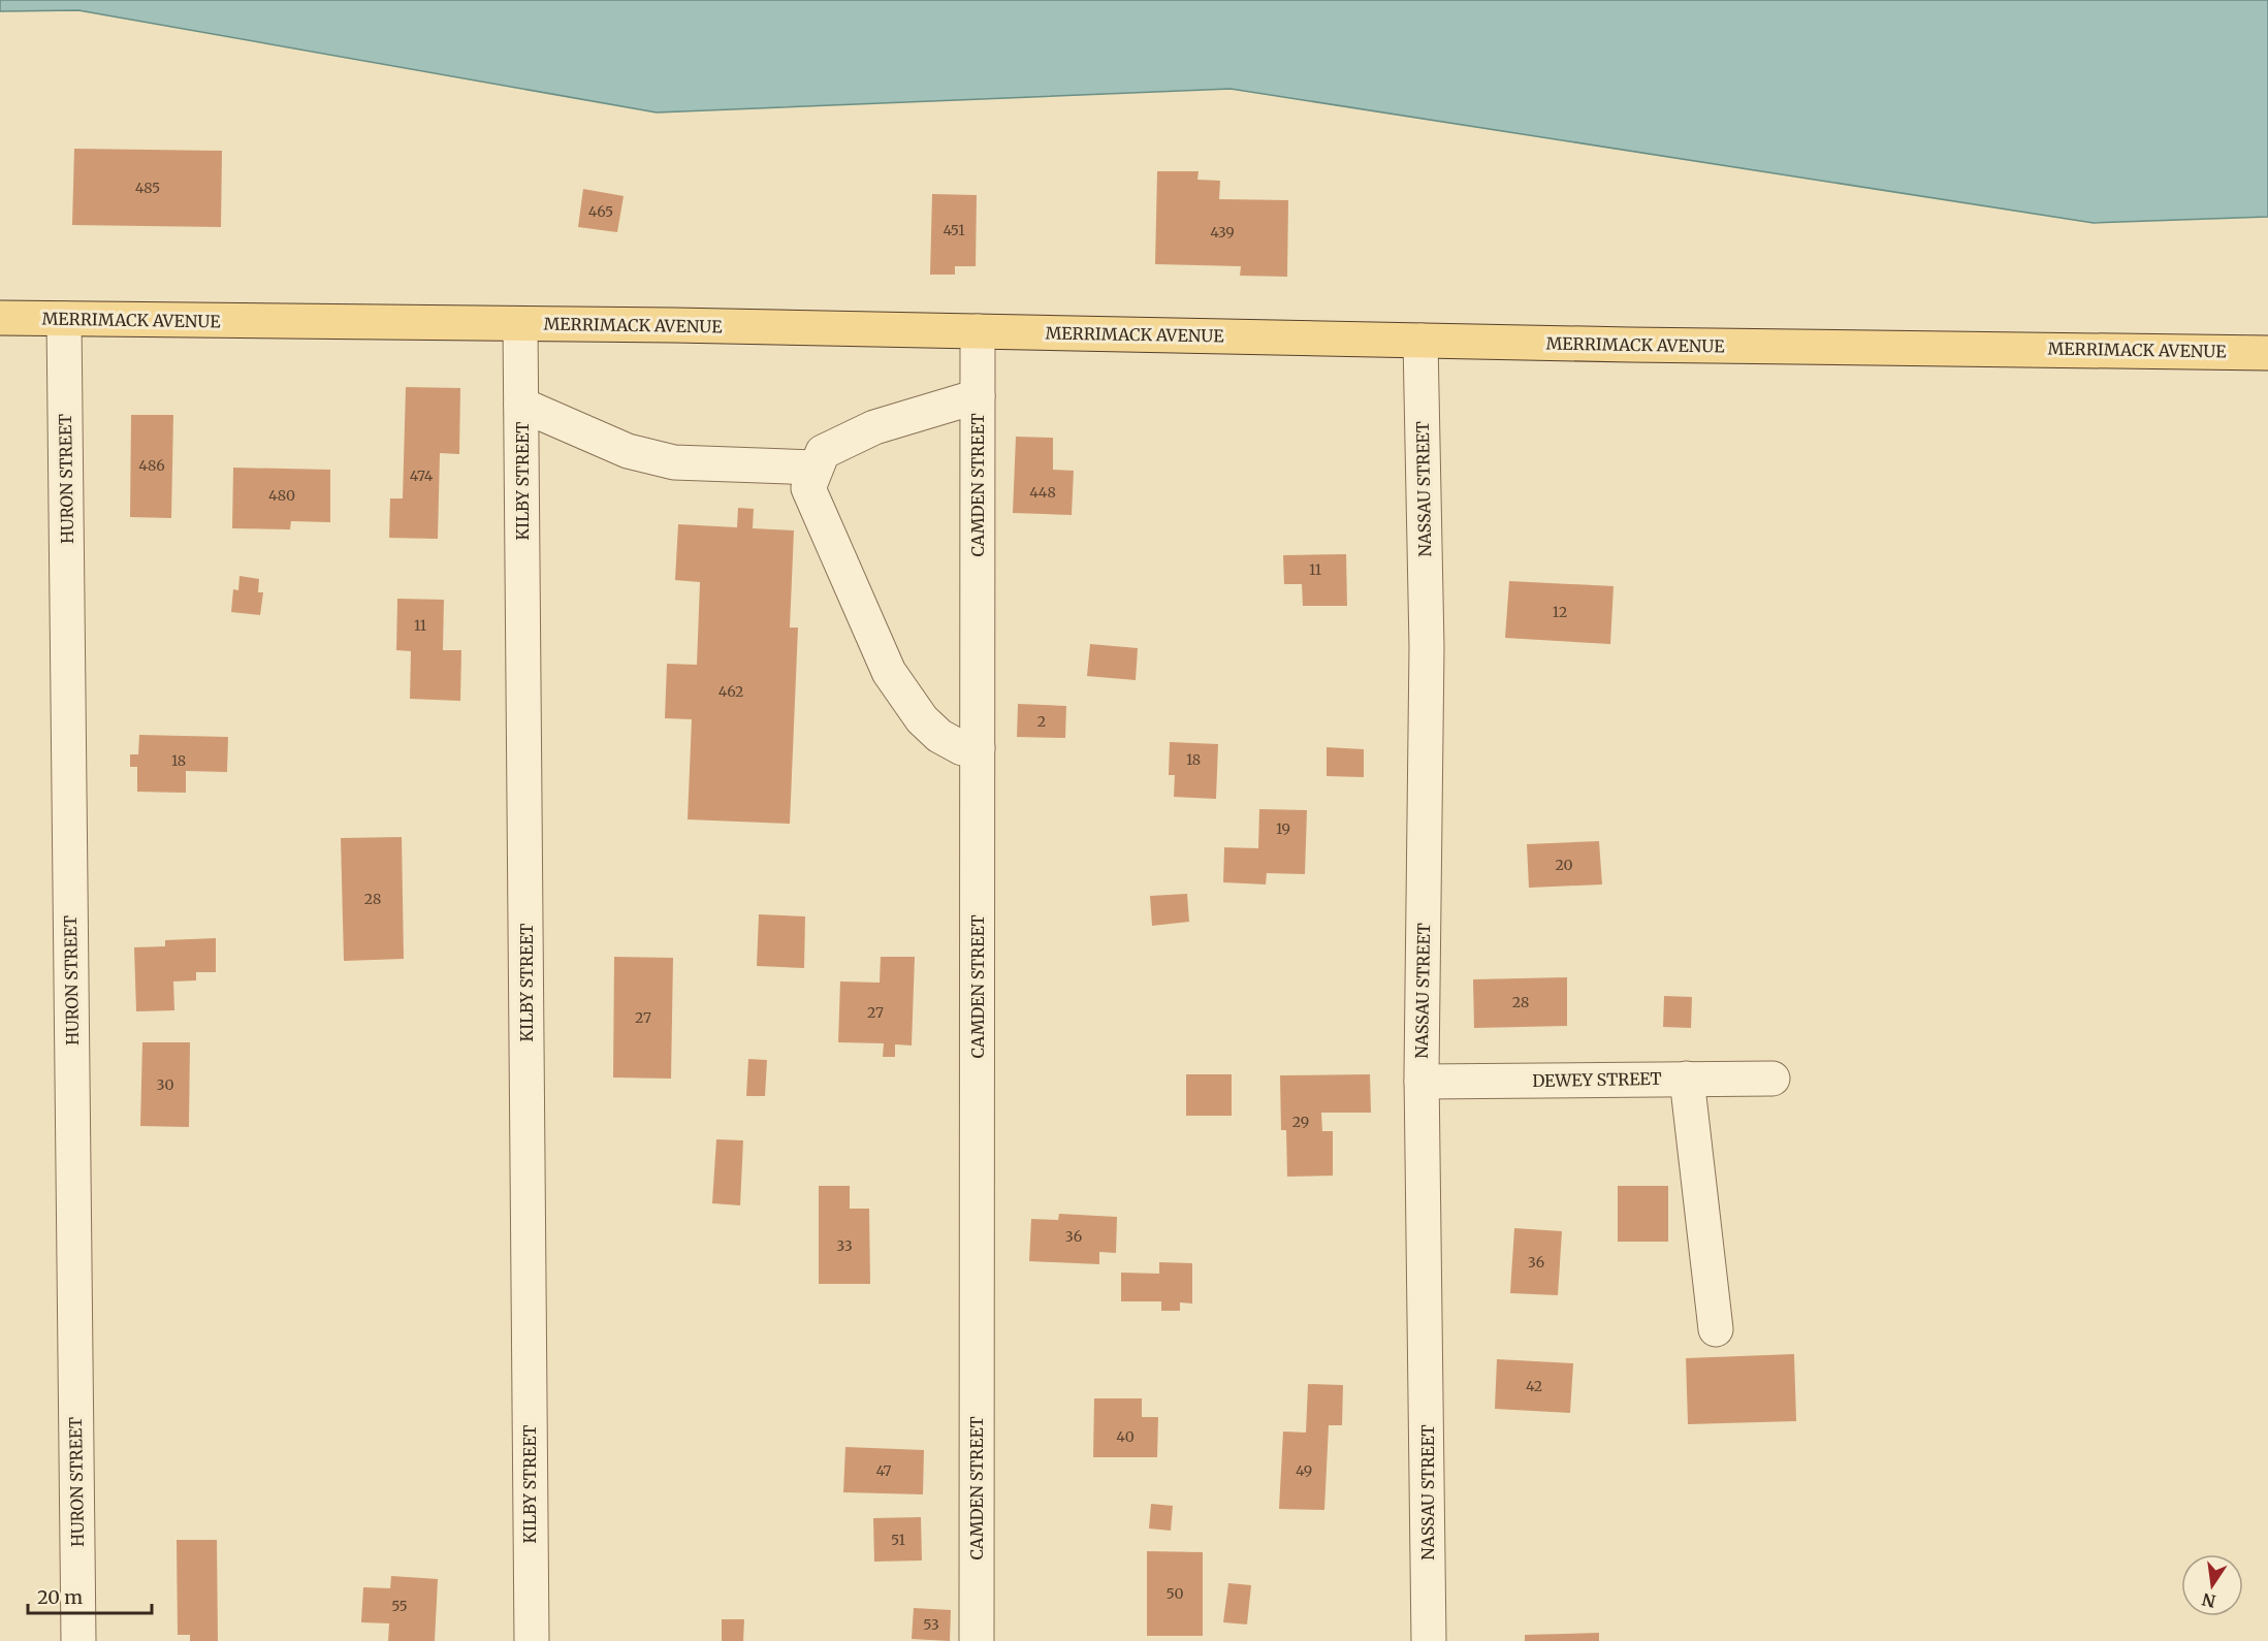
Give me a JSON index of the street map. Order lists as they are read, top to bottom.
{
  "streets": {
    "main road": ["MERRIMACK AVENUE"],
    "street": [
      "HURON STREET",
      "KILBY STREET",
      "CAMDEN STREET",
      "NASSAU STREET",
      "DEWEY STREET"
    ]
  },
  "crossings": [
    ["MERRIMACK AVENUE", "HURON STREET"],
    ["MERRIMACK AVENUE", "KILBY STREET"],
    ["MERRIMACK AVENUE", "CAMDEN STREET"],
    ["MERRIMACK AVENUE", "NASSAU STREET"],
    ["NASSAU STREET", "DEWEY STREET"]
  ],
  "house_numbers": [
    "485",
    "465",
    "451",
    "439",
    "486",
    "474",
    "448",
    "480",
    "11",
    "12",
    "11",
    "462",
    "2",
    "18",
    "18",
    "19",
    "20",
    "28",
    "28",
    "27",
    "27",
    "30",
    "29",
    "36",
    "33",
    "36",
    "42",
    "40",
    "47",
    "49",
    "51",
    "50",
    "55",
    "53"
  ],
  "scale_bar": "20 m",
  "north": "bottom"
}
